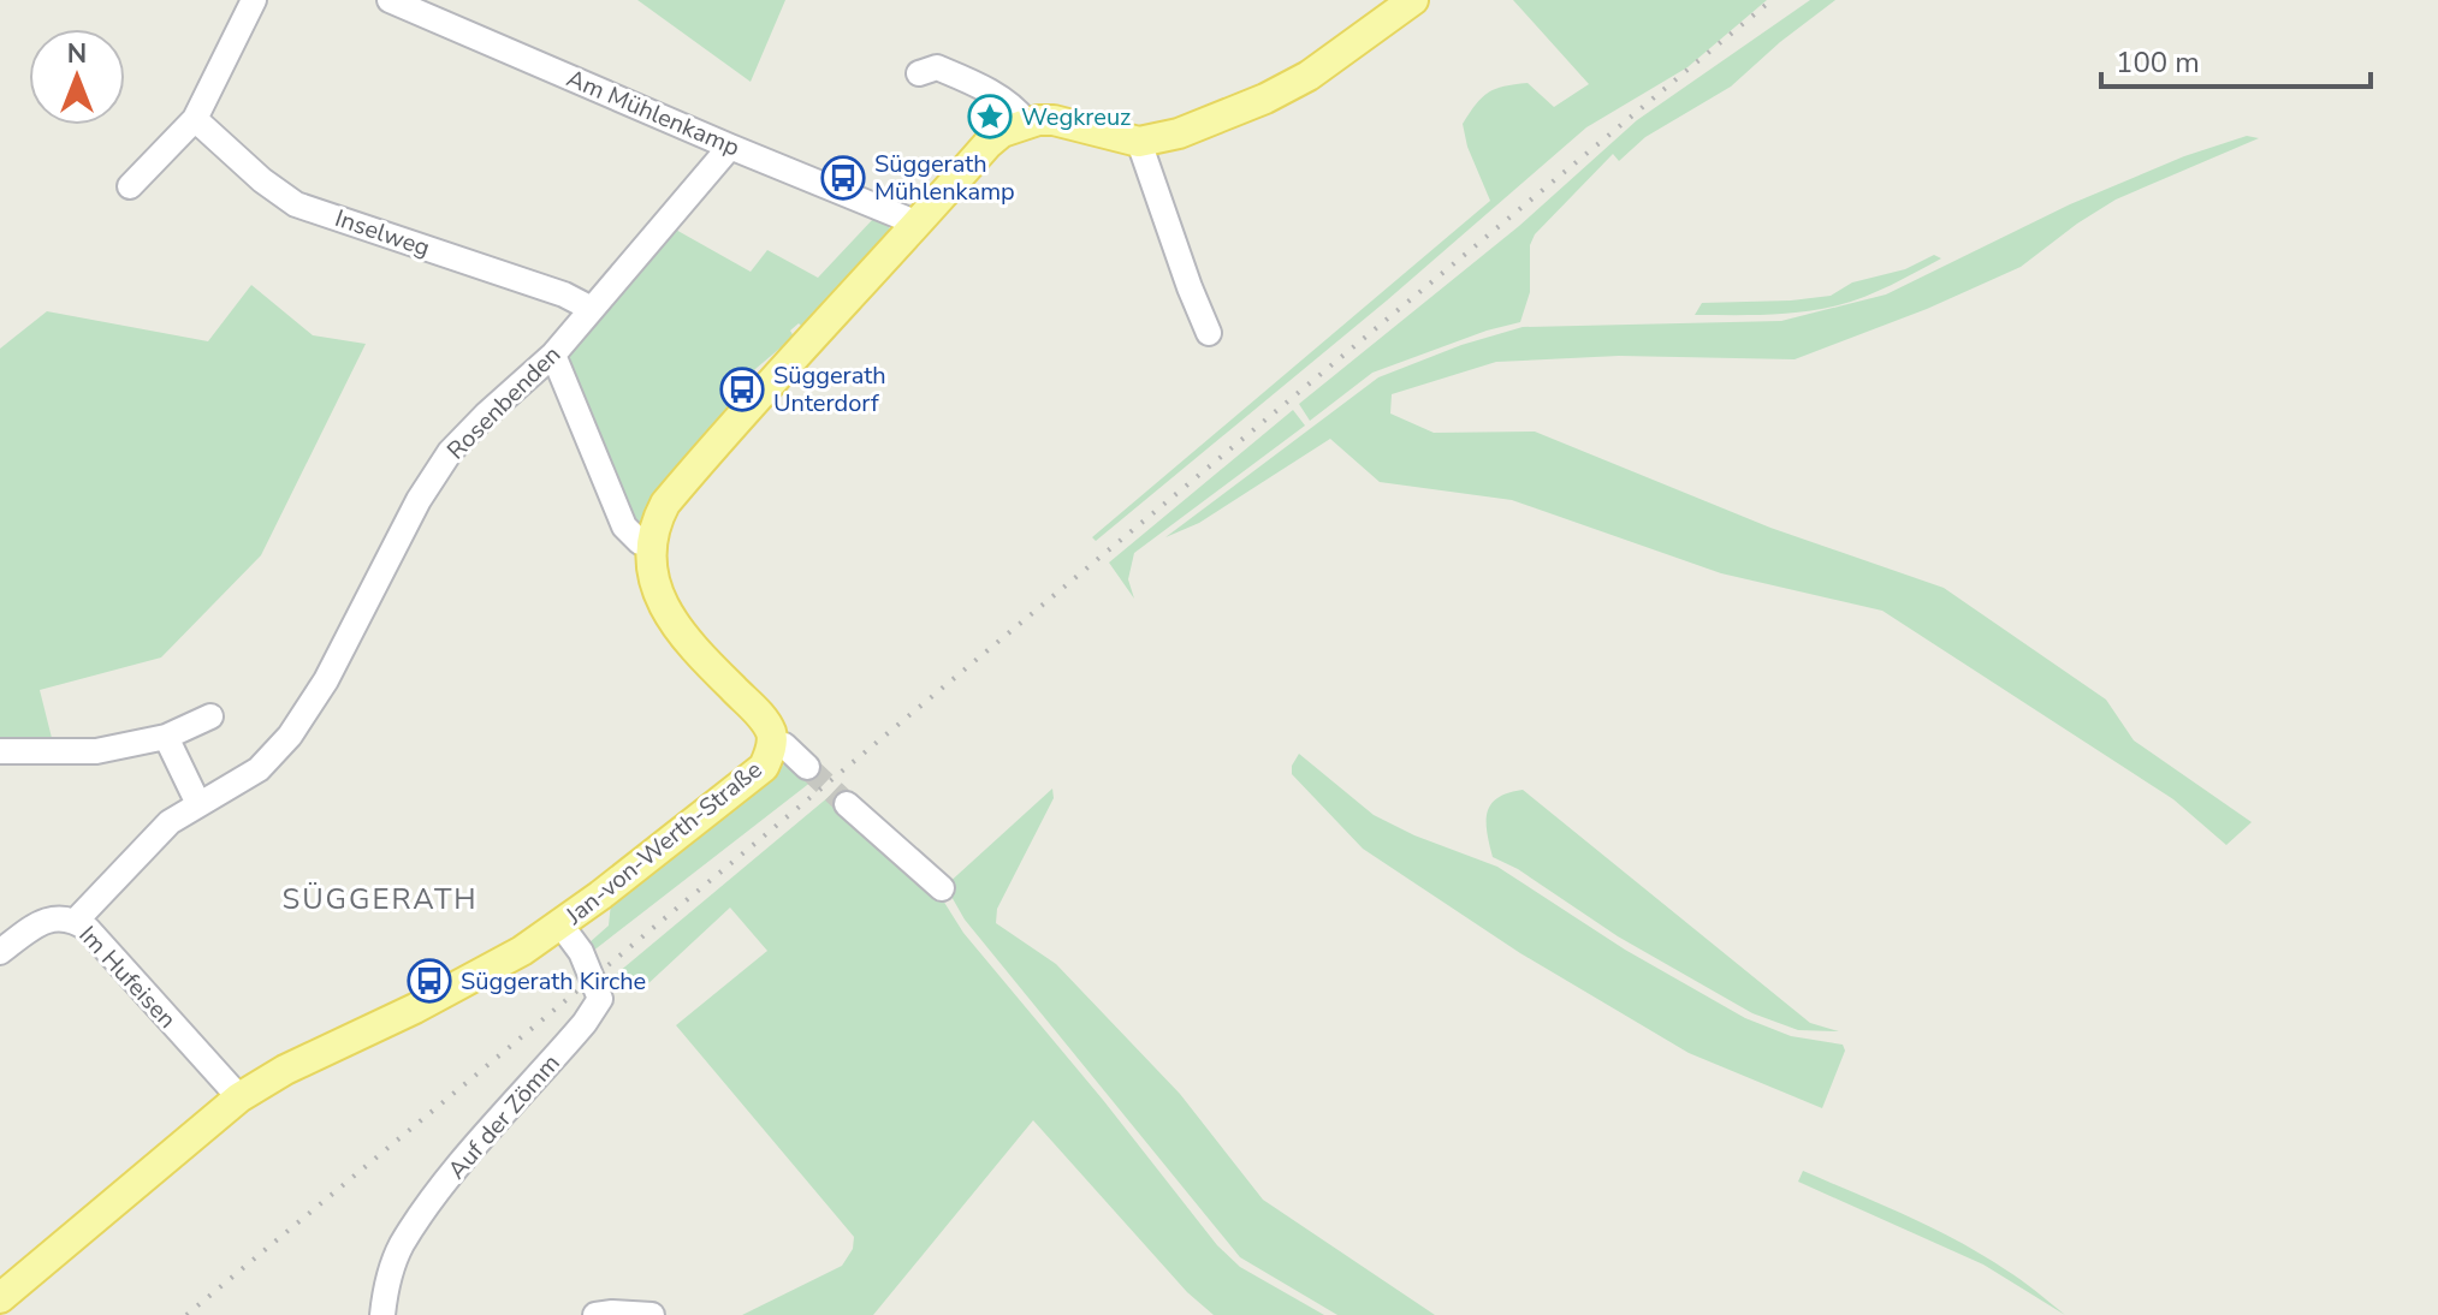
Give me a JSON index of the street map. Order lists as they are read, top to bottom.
{
  "streets": {
    "main road": ["Jan-von-Werth-Straße"],
    "street": [
      "Am Mühlenkamp",
      "Inselweg",
      "Rosenbenden",
      "Im Hufeisen",
      "Auf der Zömm"
    ]
  },
  "crossings": [
    ["Am Mühlenkamp", "Rosenbenden"],
    ["Am Mühlenkamp", "Jan-von-Werth-Straße"],
    ["Inselweg", "Rosenbenden"],
    ["Rosenbenden", "Im Hufeisen"],
    ["Jan-von-Werth-Straße", "Im Hufeisen"],
    ["Jan-von-Werth-Straße", "Auf der Zömm"]
  ],
  "districts": ["SÜGGERATH"],
  "places": {
    "place": ["Wegkreuz"],
    "bus stop": ["Süggerath Mühlenkamp", "Süggerath Unterdorf", "Süggerath Kirche"]
  },
  "scale_bar": "100 m",
  "north": "top"
}
